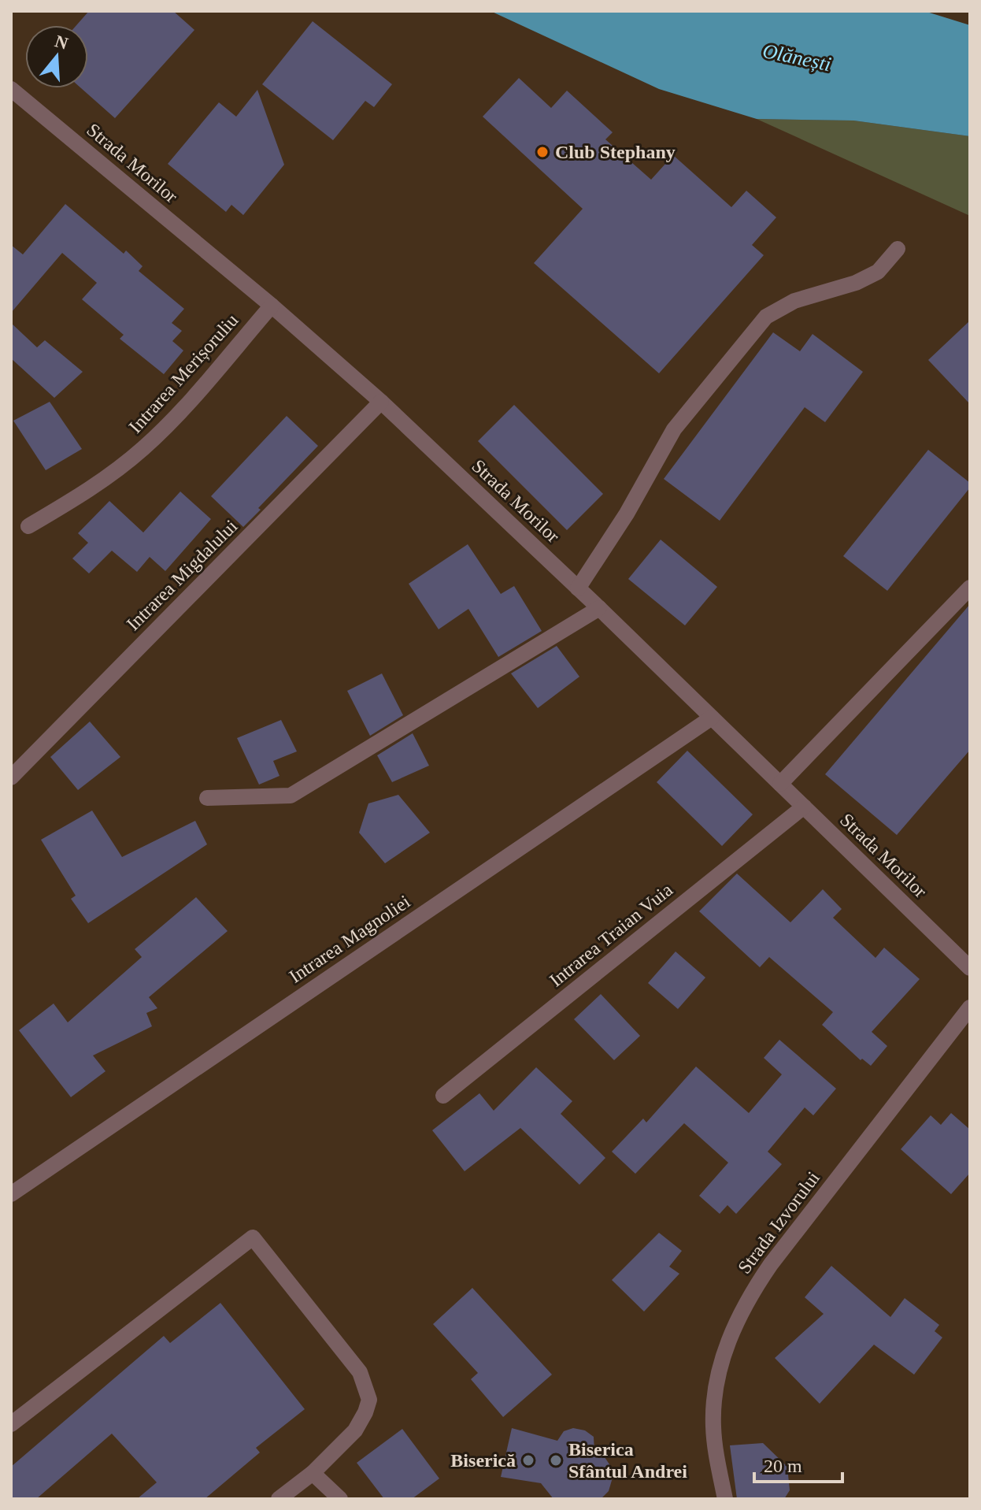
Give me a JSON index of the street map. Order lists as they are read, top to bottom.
{
  "streets": {
    "street": [
      "Strada Morilor",
      "Intrarea Merișoruliu",
      "Intrarea Migdalului",
      "Intrarea Traian Vuia",
      "Intrarea Magnoliei",
      "Strada Izvorului"
    ]
  },
  "crossings": [
    ["Strada Morilor", "Intrarea Merișoruliu"],
    ["Strada Morilor", "Intrarea Migdalului"],
    ["Strada Morilor", "Intrarea Traian Vuia"],
    ["Strada Morilor", "Intrarea Magnoliei"]
  ],
  "water": ["Olănești"],
  "places": ["Club Stephany", "Biserică", "Biserica Sfântul Andrei"],
  "scale_bar": "20 m",
  "north": "top"
}
